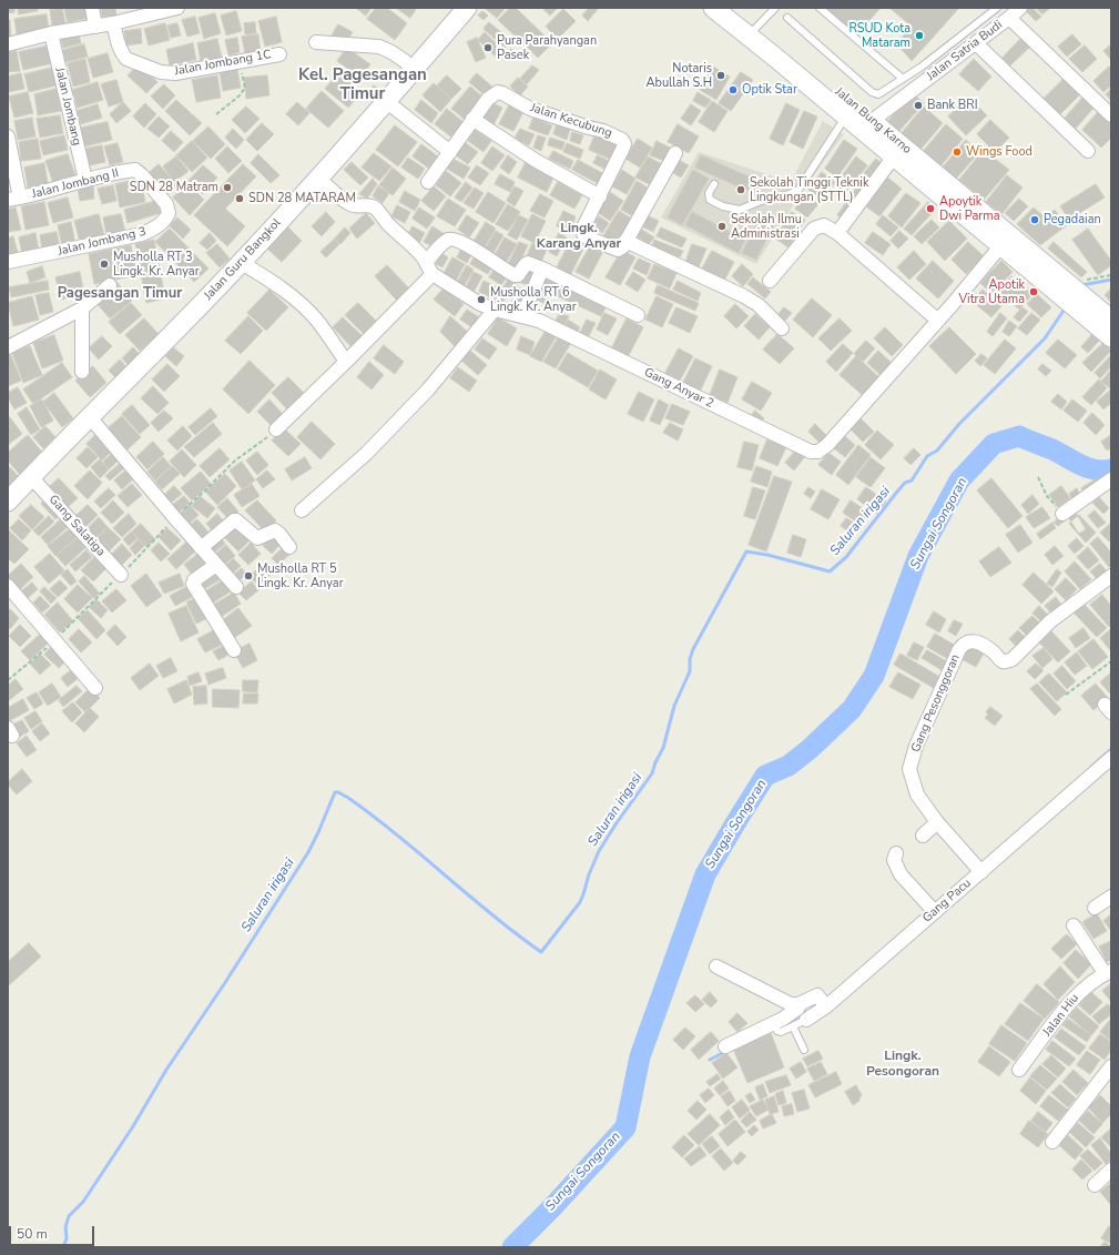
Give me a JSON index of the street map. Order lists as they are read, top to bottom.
{
  "streets": {
    "main road": ["Jalan Bung Karno", "Jalan Guru Bangkol"],
    "street": [
      "Jalan Satria Budi",
      "Jalan Jombang 1C",
      "Jalan Jombang",
      "Jalan Kecubung",
      "Jalan Jombang II",
      "Jalan Jombang 3",
      "Gang Anyar 2",
      "Gang Salatiga",
      "Gang Pesonggoran",
      "Gang Pacu",
      "Jalan Hiu"
    ]
  },
  "crossings": [
    ["Jalan Satria Budi", "Jalan Bung Karno"],
    ["Jalan Jombang", "Jalan Jombang II"],
    ["Jalan Bung Karno", "Gang Anyar 2"],
    ["Jalan Jombang II", "Jalan Jombang 3"],
    ["Jalan Guru Bangkol", "Gang Anyar 2"],
    ["Jalan Guru Bangkol", "Gang Salatiga"],
    ["Gang Pesonggoran", "Gang Pacu"]
  ],
  "districts": [
    "Kel. Pagesangan Timur",
    "Lingk. Karang Anyar",
    "Pagesangan Timur",
    "Lingk. Pesongoran"
  ],
  "water": ["Saluran irigasi", "Sungai Songoran"],
  "places": [
    "RSUD Kota Mataram",
    "Pura Parahyangan Pasek",
    "Notaris Abullah S.H",
    "Optik Star",
    "Bank BRI",
    "Wings Food",
    "SDN 28 Matram",
    "Sekolah Tinggi Teknik Lingkungan (STTL)",
    "SDN 28 MATARAM",
    "Apoytik Dwi Parma",
    "Pegadaian",
    "Sekolah Ilmu Administrasi",
    "Musholla RT 3 Lingk. Kr. Anyar",
    "Apotik Vitra Utama",
    "Musholla RT 6 Lingk. Kr. Anyar",
    "Musholla RT 5 Lingk. Kr. Anyar"
  ],
  "scale_bar": "50 m"
}
